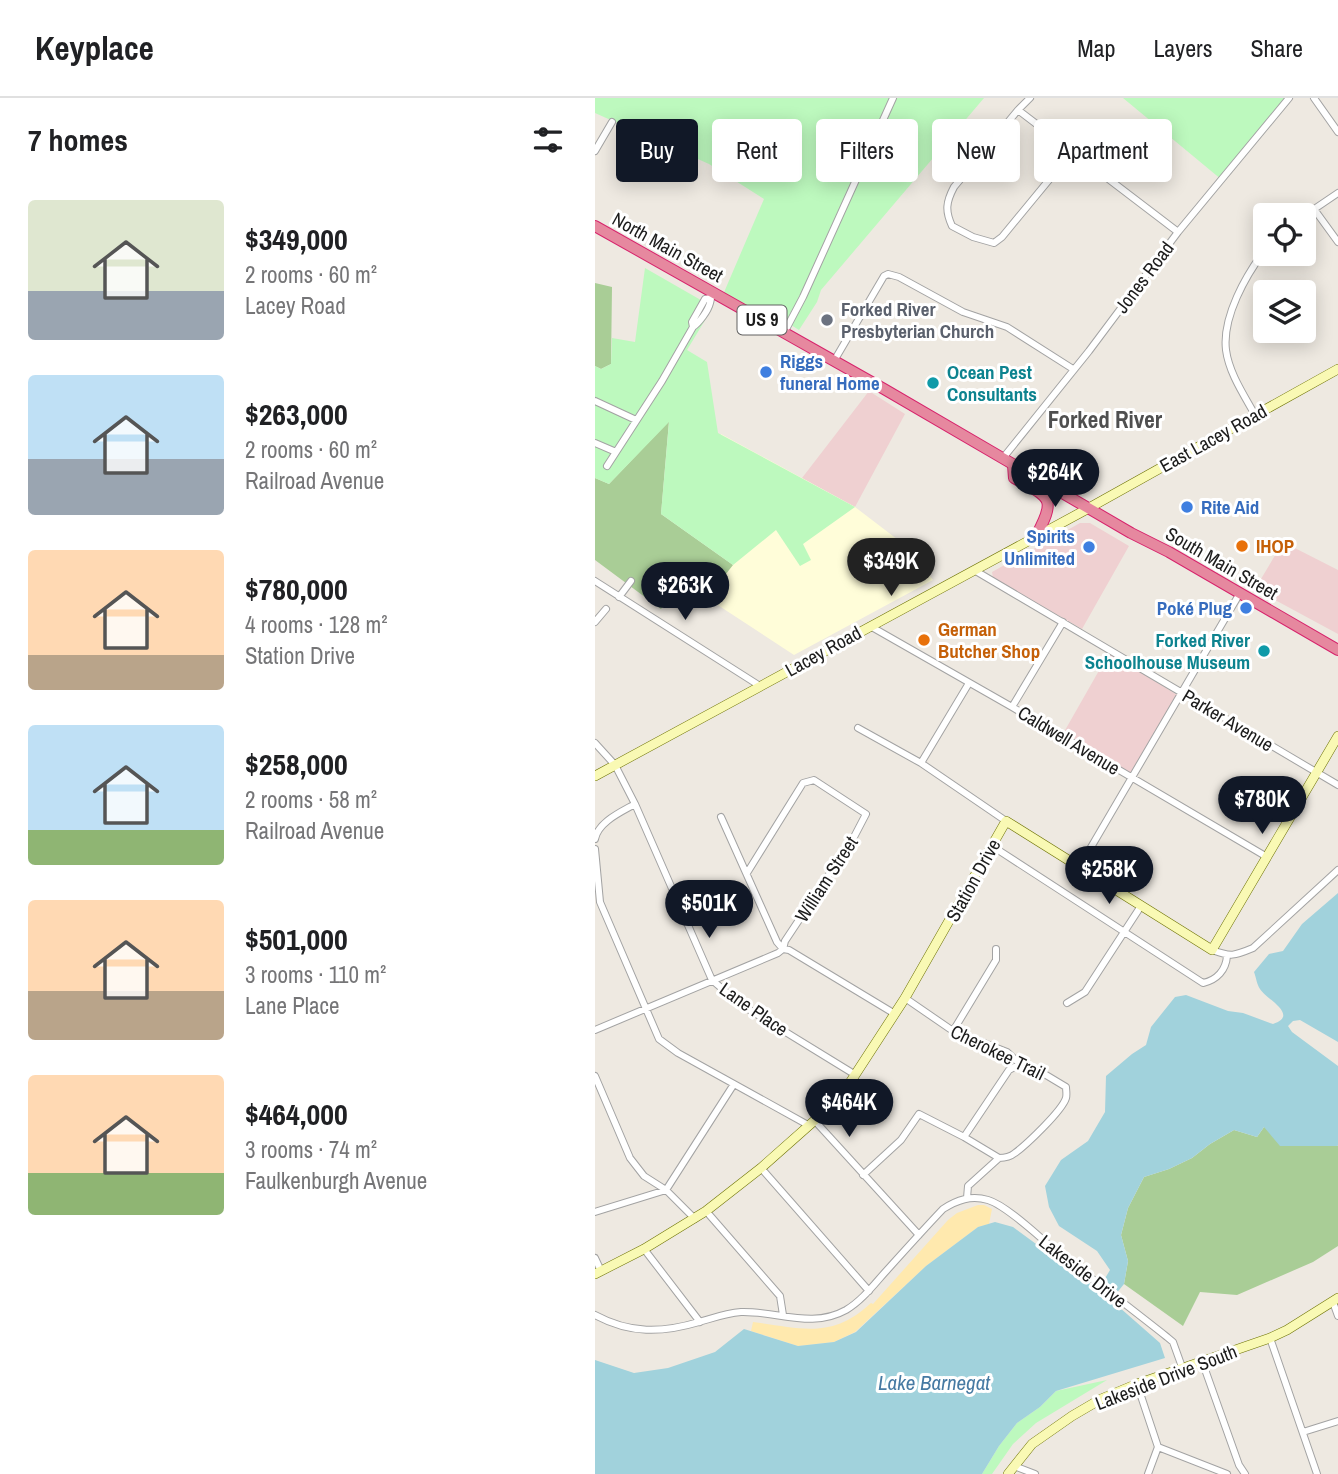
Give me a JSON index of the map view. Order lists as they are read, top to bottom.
{
  "streets": {
    "highway": ["North Main Street", "US 9", "South Main Street"],
    "street": [
      "Jones Road",
      "East Lacey Road",
      "Lacey Road",
      "Parker Avenue",
      "Caldwell Avenue",
      "William Street",
      "Station Drive",
      "Lane Place",
      "Cherokee Trail",
      "Lakeside Drive",
      "Lakeside Drive South"
    ]
  },
  "crossings": [
    ["North Main Street", "Jones Road"],
    ["North Main Street", "East Lacey Road"],
    ["North Main Street", "South Main Street"],
    ["North Main Street", "Lacey Road"],
    ["East Lacey Road", "South Main Street"],
    ["East Lacey Road", "Lacey Road"],
    ["South Main Street", "Lacey Road"],
    ["Lacey Road", "Parker Avenue"],
    ["Lacey Road", "Caldwell Avenue"],
    ["Lacey Road", "Lane Place"],
    ["Station Drive", "Lane Place"],
    ["Station Drive", "Cherokee Trail"],
    ["Cherokee Trail", "Lakeside Drive"],
    ["Lakeside Drive", "Lakeside Drive South"]
  ],
  "districts": ["Forked River"],
  "water": ["Lake Barnegat"],
  "places": [
    "Forked River Presbyterian Church",
    "Riggs funeral Home",
    "Ocean Pest Consultants",
    "Rite Aid",
    "IHOP",
    "Spirits Unlimited",
    "Poké Plug",
    "German Butcher Shop",
    "Forked River Schoolhouse Museum"
  ],
  "page": {
    "header": "Keyplace",
    "nav": ["Map", "Layers", "Share"],
    "heading": "7 homes",
    "chip": [
      "Buy",
      "Rent",
      "Filters",
      "New",
      "Apartment"
    ],
    "list": [
      {
        "name": "$349,000",
        "note": "2 rooms · 60 m² · Lacey Road"
      },
      {
        "name": "$263,000",
        "note": "2 rooms · 60 m² · Railroad Avenue"
      },
      {
        "name": "$780,000",
        "note": "4 rooms · 128 m² · Station Drive"
      },
      {
        "name": "$258,000",
        "note": "2 rooms · 58 m² · Railroad Avenue"
      },
      {
        "name": "$501,000",
        "note": "3 rooms · 110 m² · Lane Place"
      },
      {
        "name": "$464,000",
        "note": "3 rooms · 74 m² · Faulkenburgh Avenue"
      }
    ],
    "price": [
      "$264K",
      "$349K",
      "$263K",
      "$780K",
      "$258K",
      "$501K",
      "$464K"
    ]
  }
}
